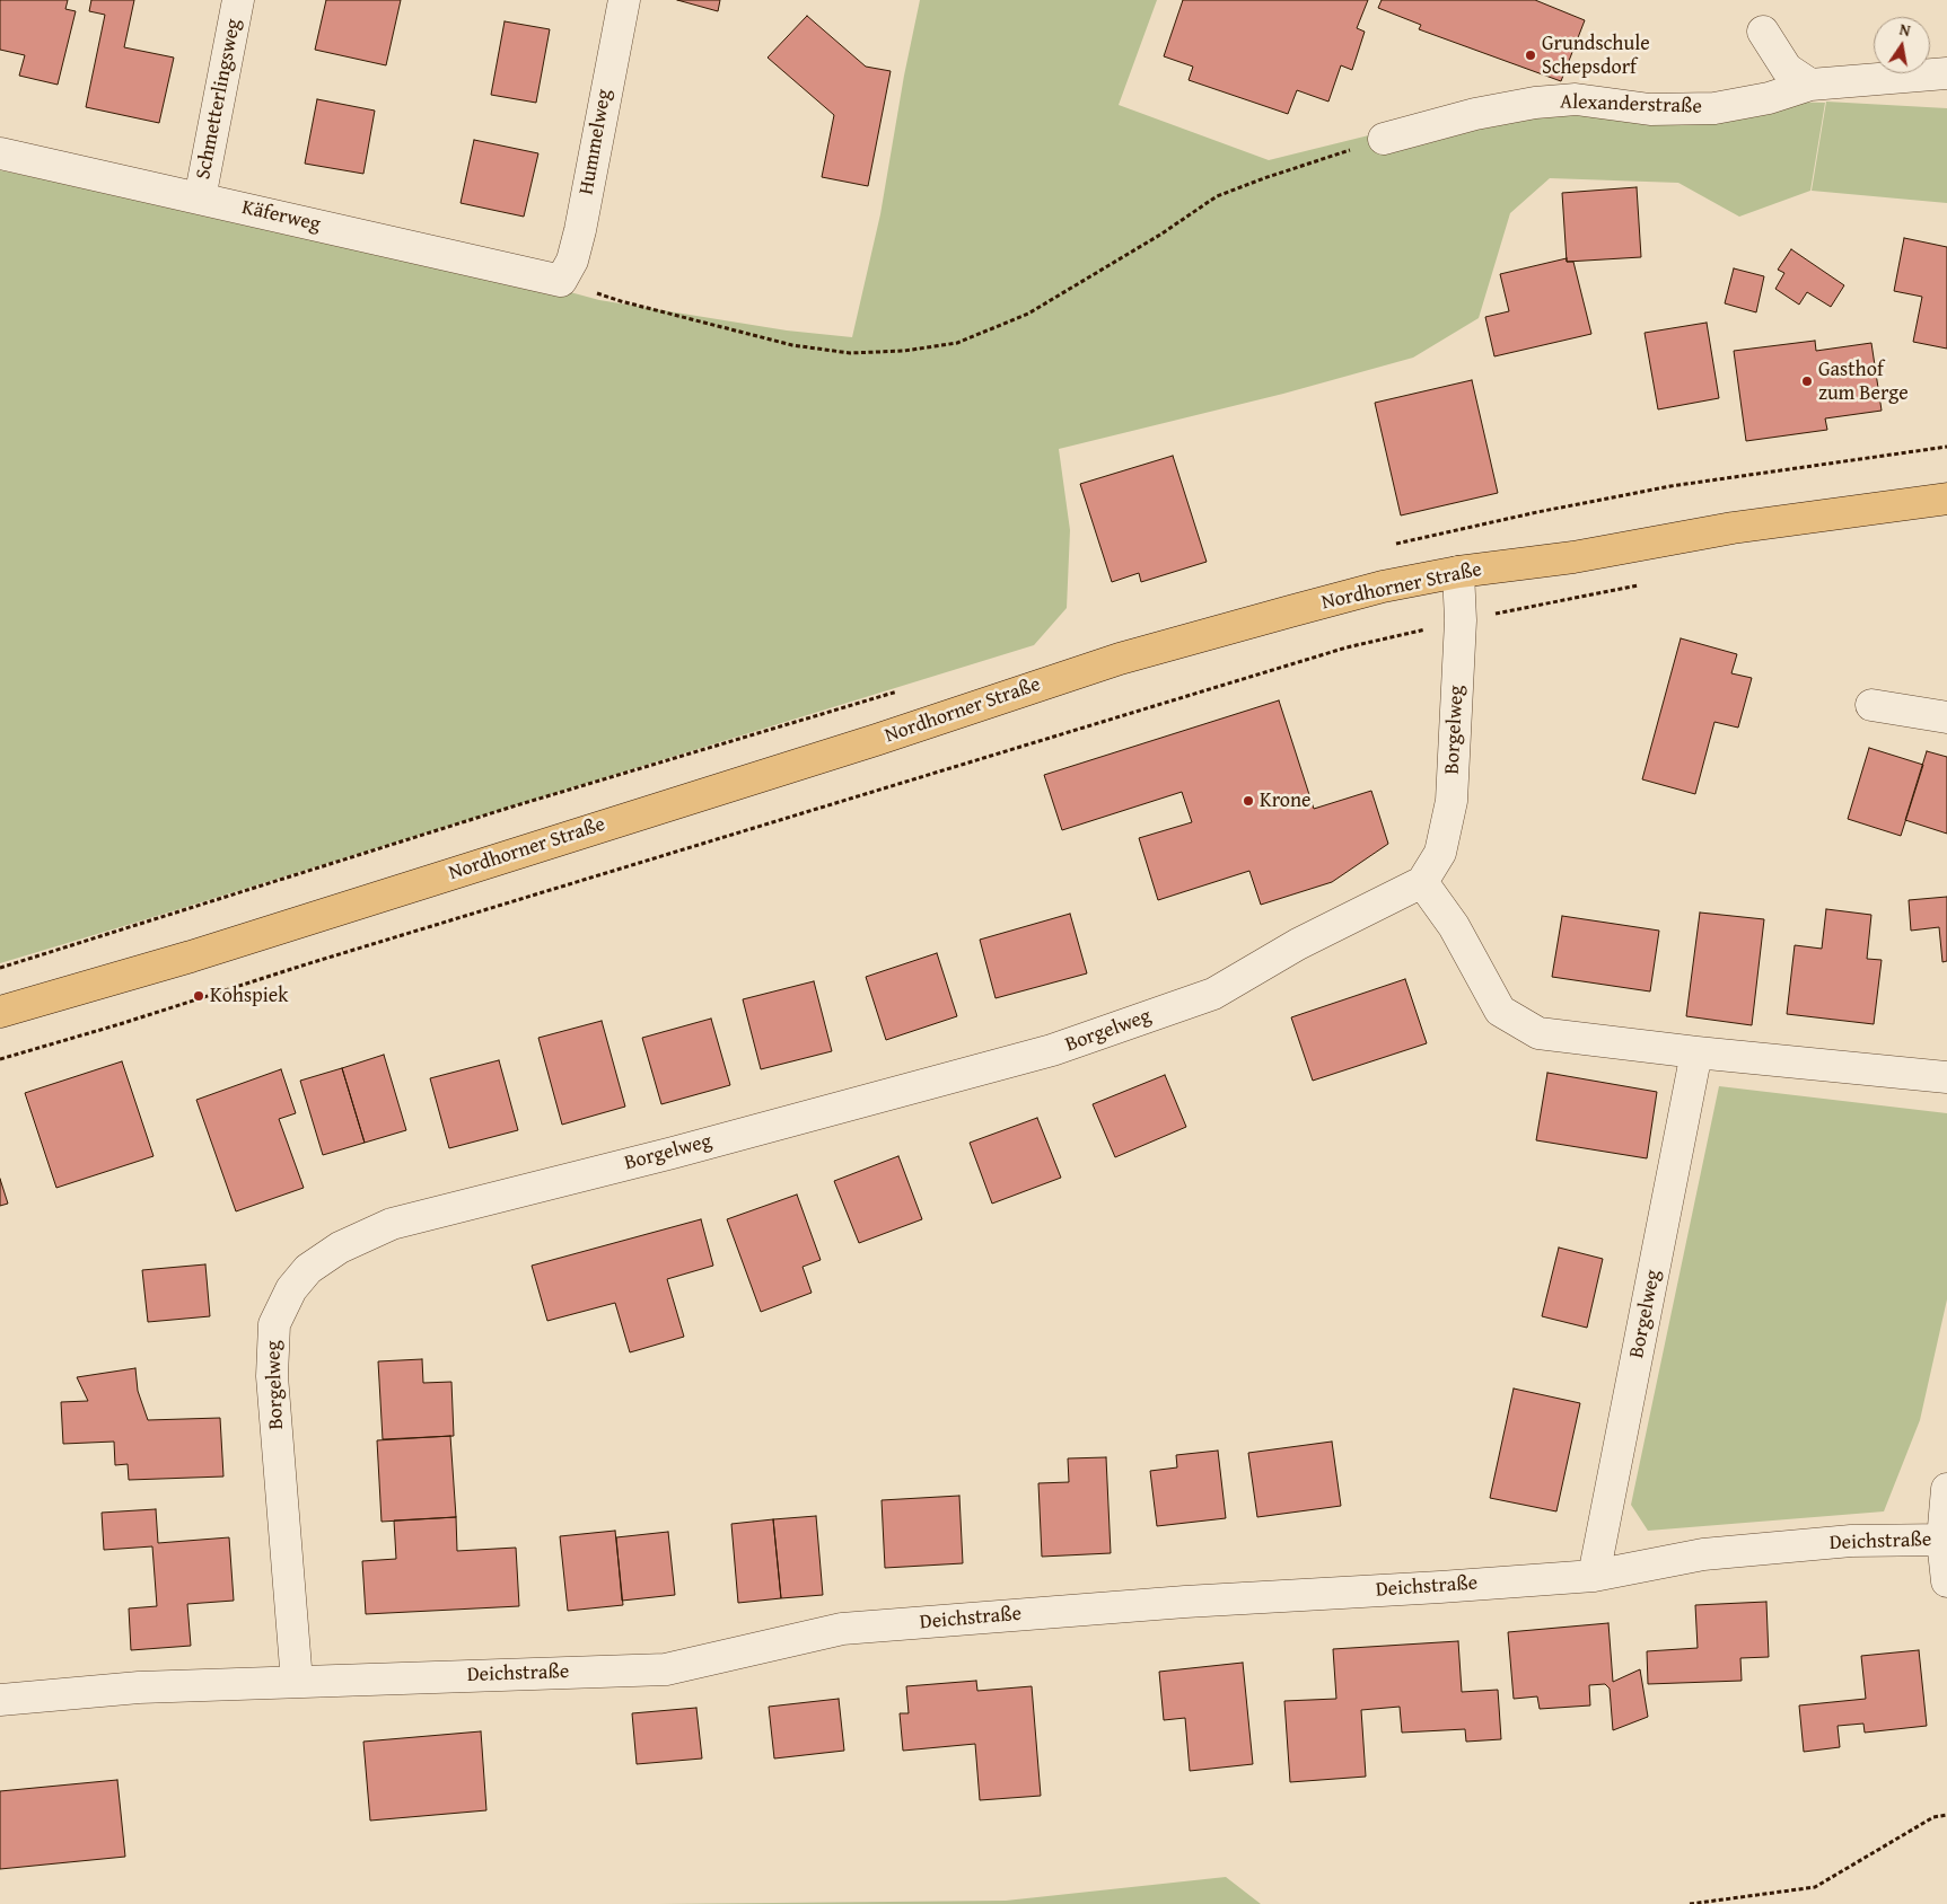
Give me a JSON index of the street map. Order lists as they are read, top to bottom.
{
  "streets": {
    "main road": ["Nordhorner Straße"],
    "street": [
      "Schmetterlingsweg",
      "Alexanderstraße",
      "Hummelweg",
      "Käferweg",
      "Borgelweg",
      "Deichstraße"
    ]
  },
  "crossings": [
    ["Schmetterlingsweg", "Käferweg"],
    ["Hummelweg", "Käferweg"],
    ["Nordhorner Straße", "Borgelweg"],
    ["Borgelweg", "Deichstraße"]
  ],
  "places": [
    "Grundschule Schepsdorf",
    "Gasthof zum Berge",
    "Krone",
    "Kohspiek"
  ],
  "north": "top"
}
